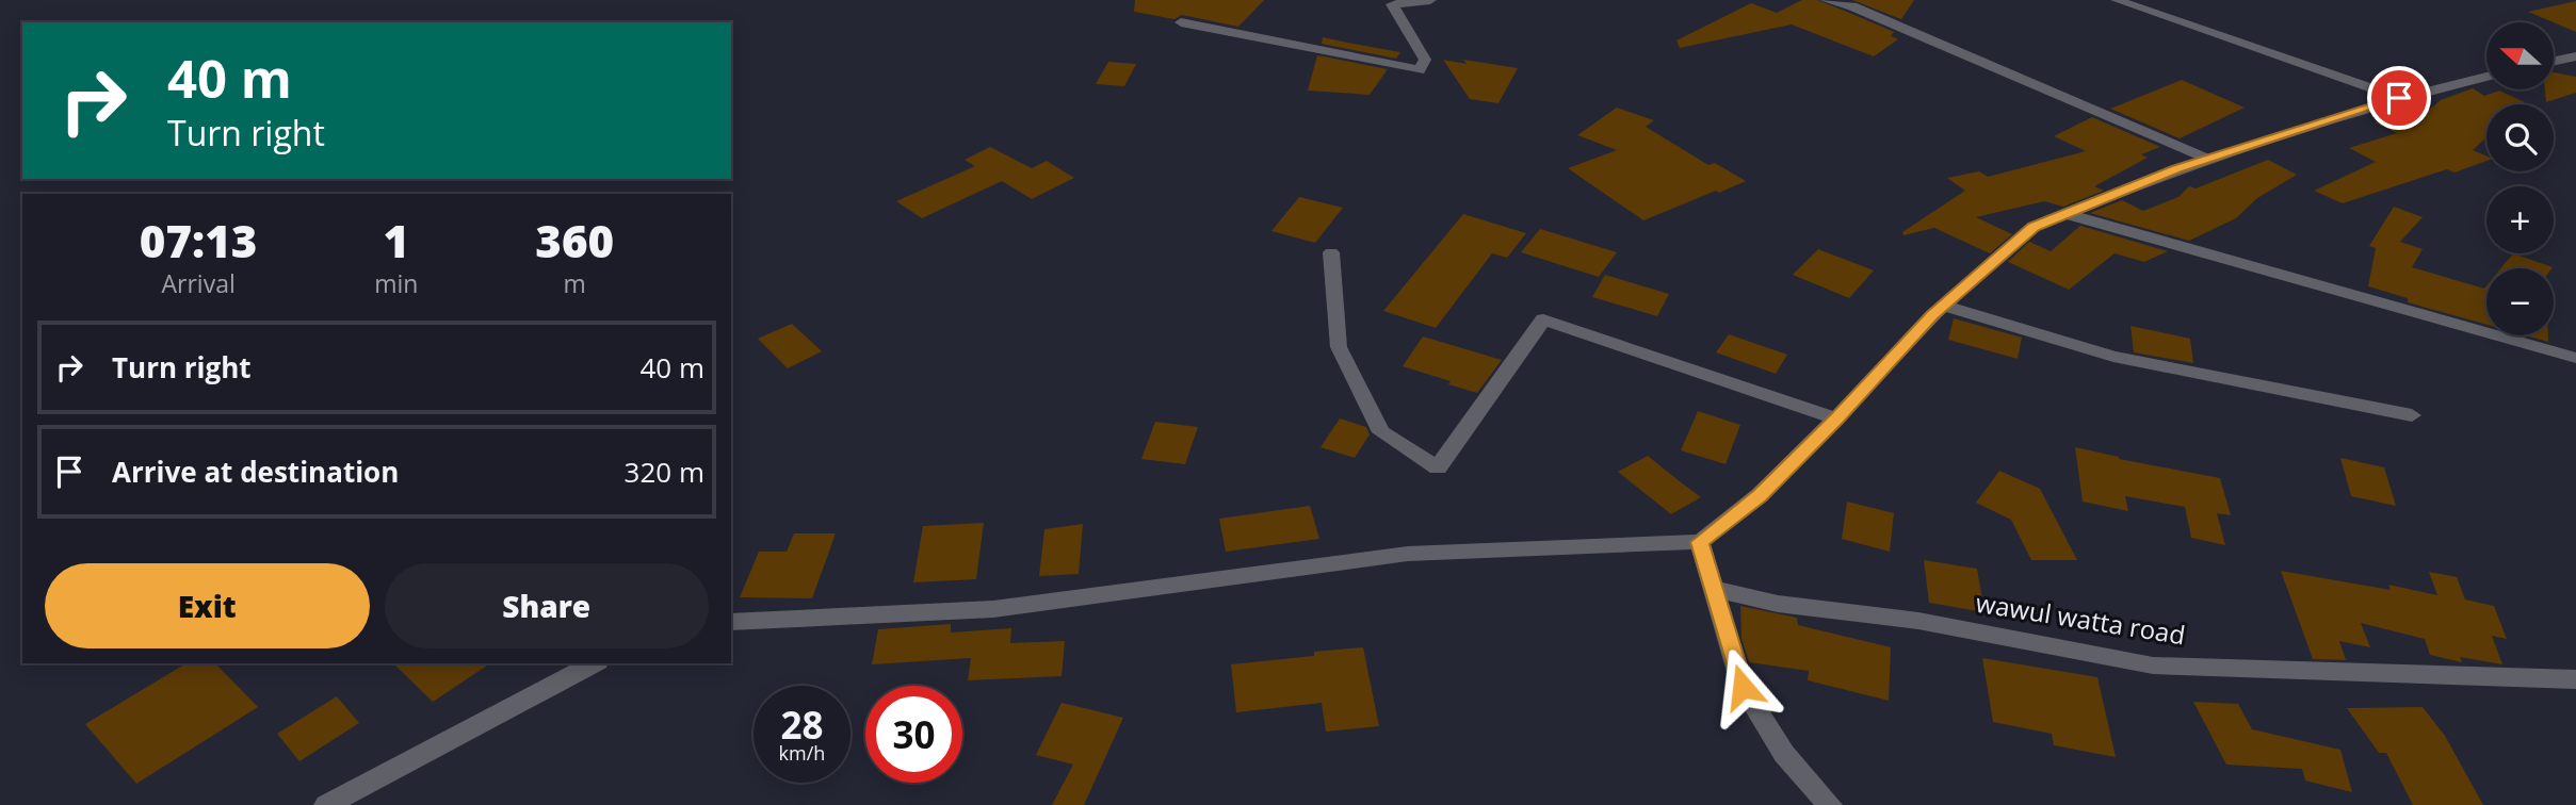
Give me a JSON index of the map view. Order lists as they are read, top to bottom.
{
  "streets": {
    "street": ["wawul watta road"]
  },
  "north": "left",
  "page": {
    "map_buttons": ["+", "−"],
    "turn": ["40 m", "Turn right"],
    "eta": [
      "07:13",
      "Arrival",
      "1",
      "min",
      "360",
      "m"
    ],
    "list": [
      {
        "name": "Turn right",
        "value": "40 m"
      },
      {
        "name": "Arrive at destination",
        "value": "320 m"
      }
    ],
    "buttons": ["Exit", "Share"],
    "speed": "28 km/h",
    "limit": "30"
  }
}
